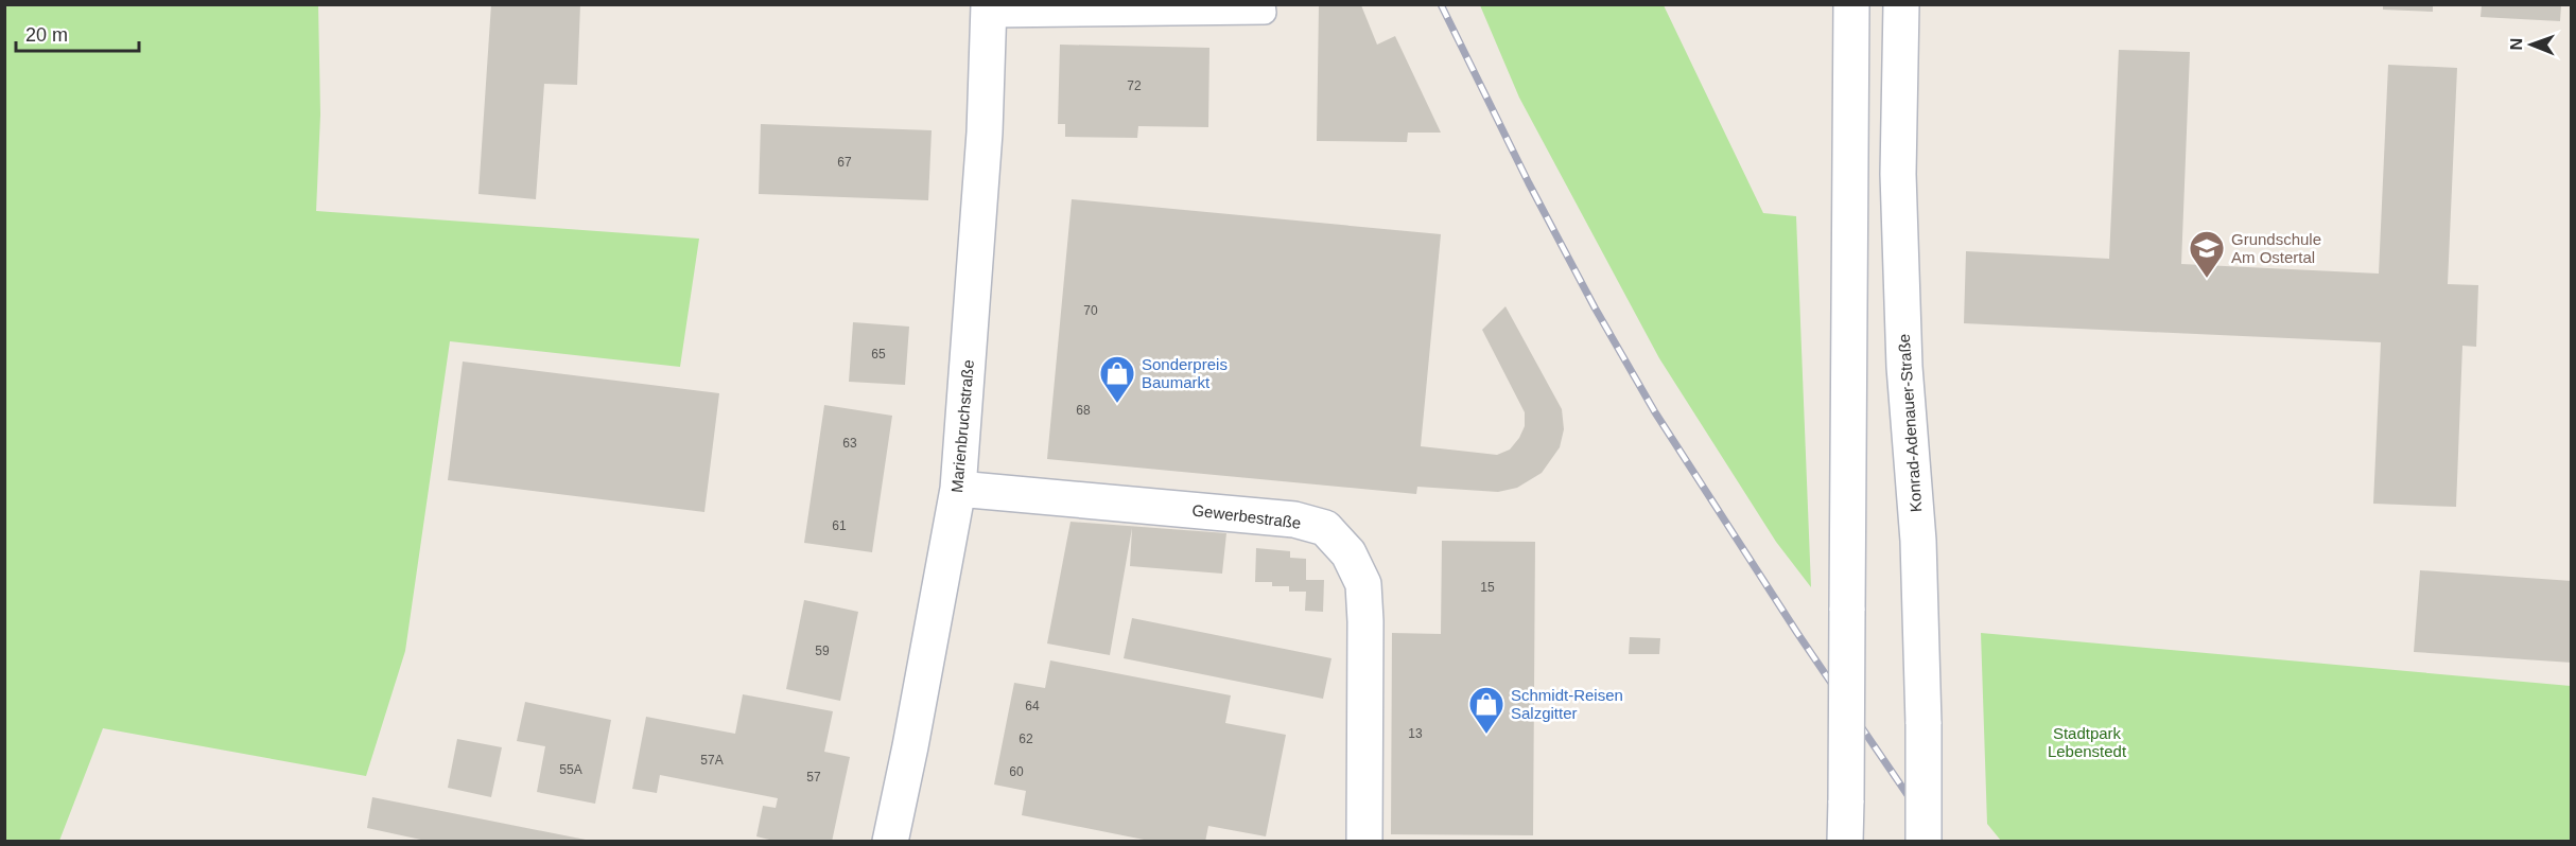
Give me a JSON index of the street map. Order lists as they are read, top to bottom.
{
  "streets": {
    "street": ["Konrad-Adenauer-Straße", "Marienbruchstraße", "Gewerbestraße"]
  },
  "crossings": [
    ["Marienbruchstraße", "Gewerbestraße"]
  ],
  "parks": ["Stadtpark Lebenstedt"],
  "places": {
    "school or university": ["Grundschule Am Ostertal"],
    "shop": ["Sonderpreis Baumarkt", "Schmidt-Reisen Salzgitter"]
  },
  "house_numbers": [
    "72",
    "67",
    "70",
    "65",
    "68",
    "63",
    "61",
    "15",
    "59",
    "64",
    "13",
    "62",
    "57A",
    "55A",
    "60",
    "57"
  ],
  "scale_bar": "20 m",
  "north": "left"
}
